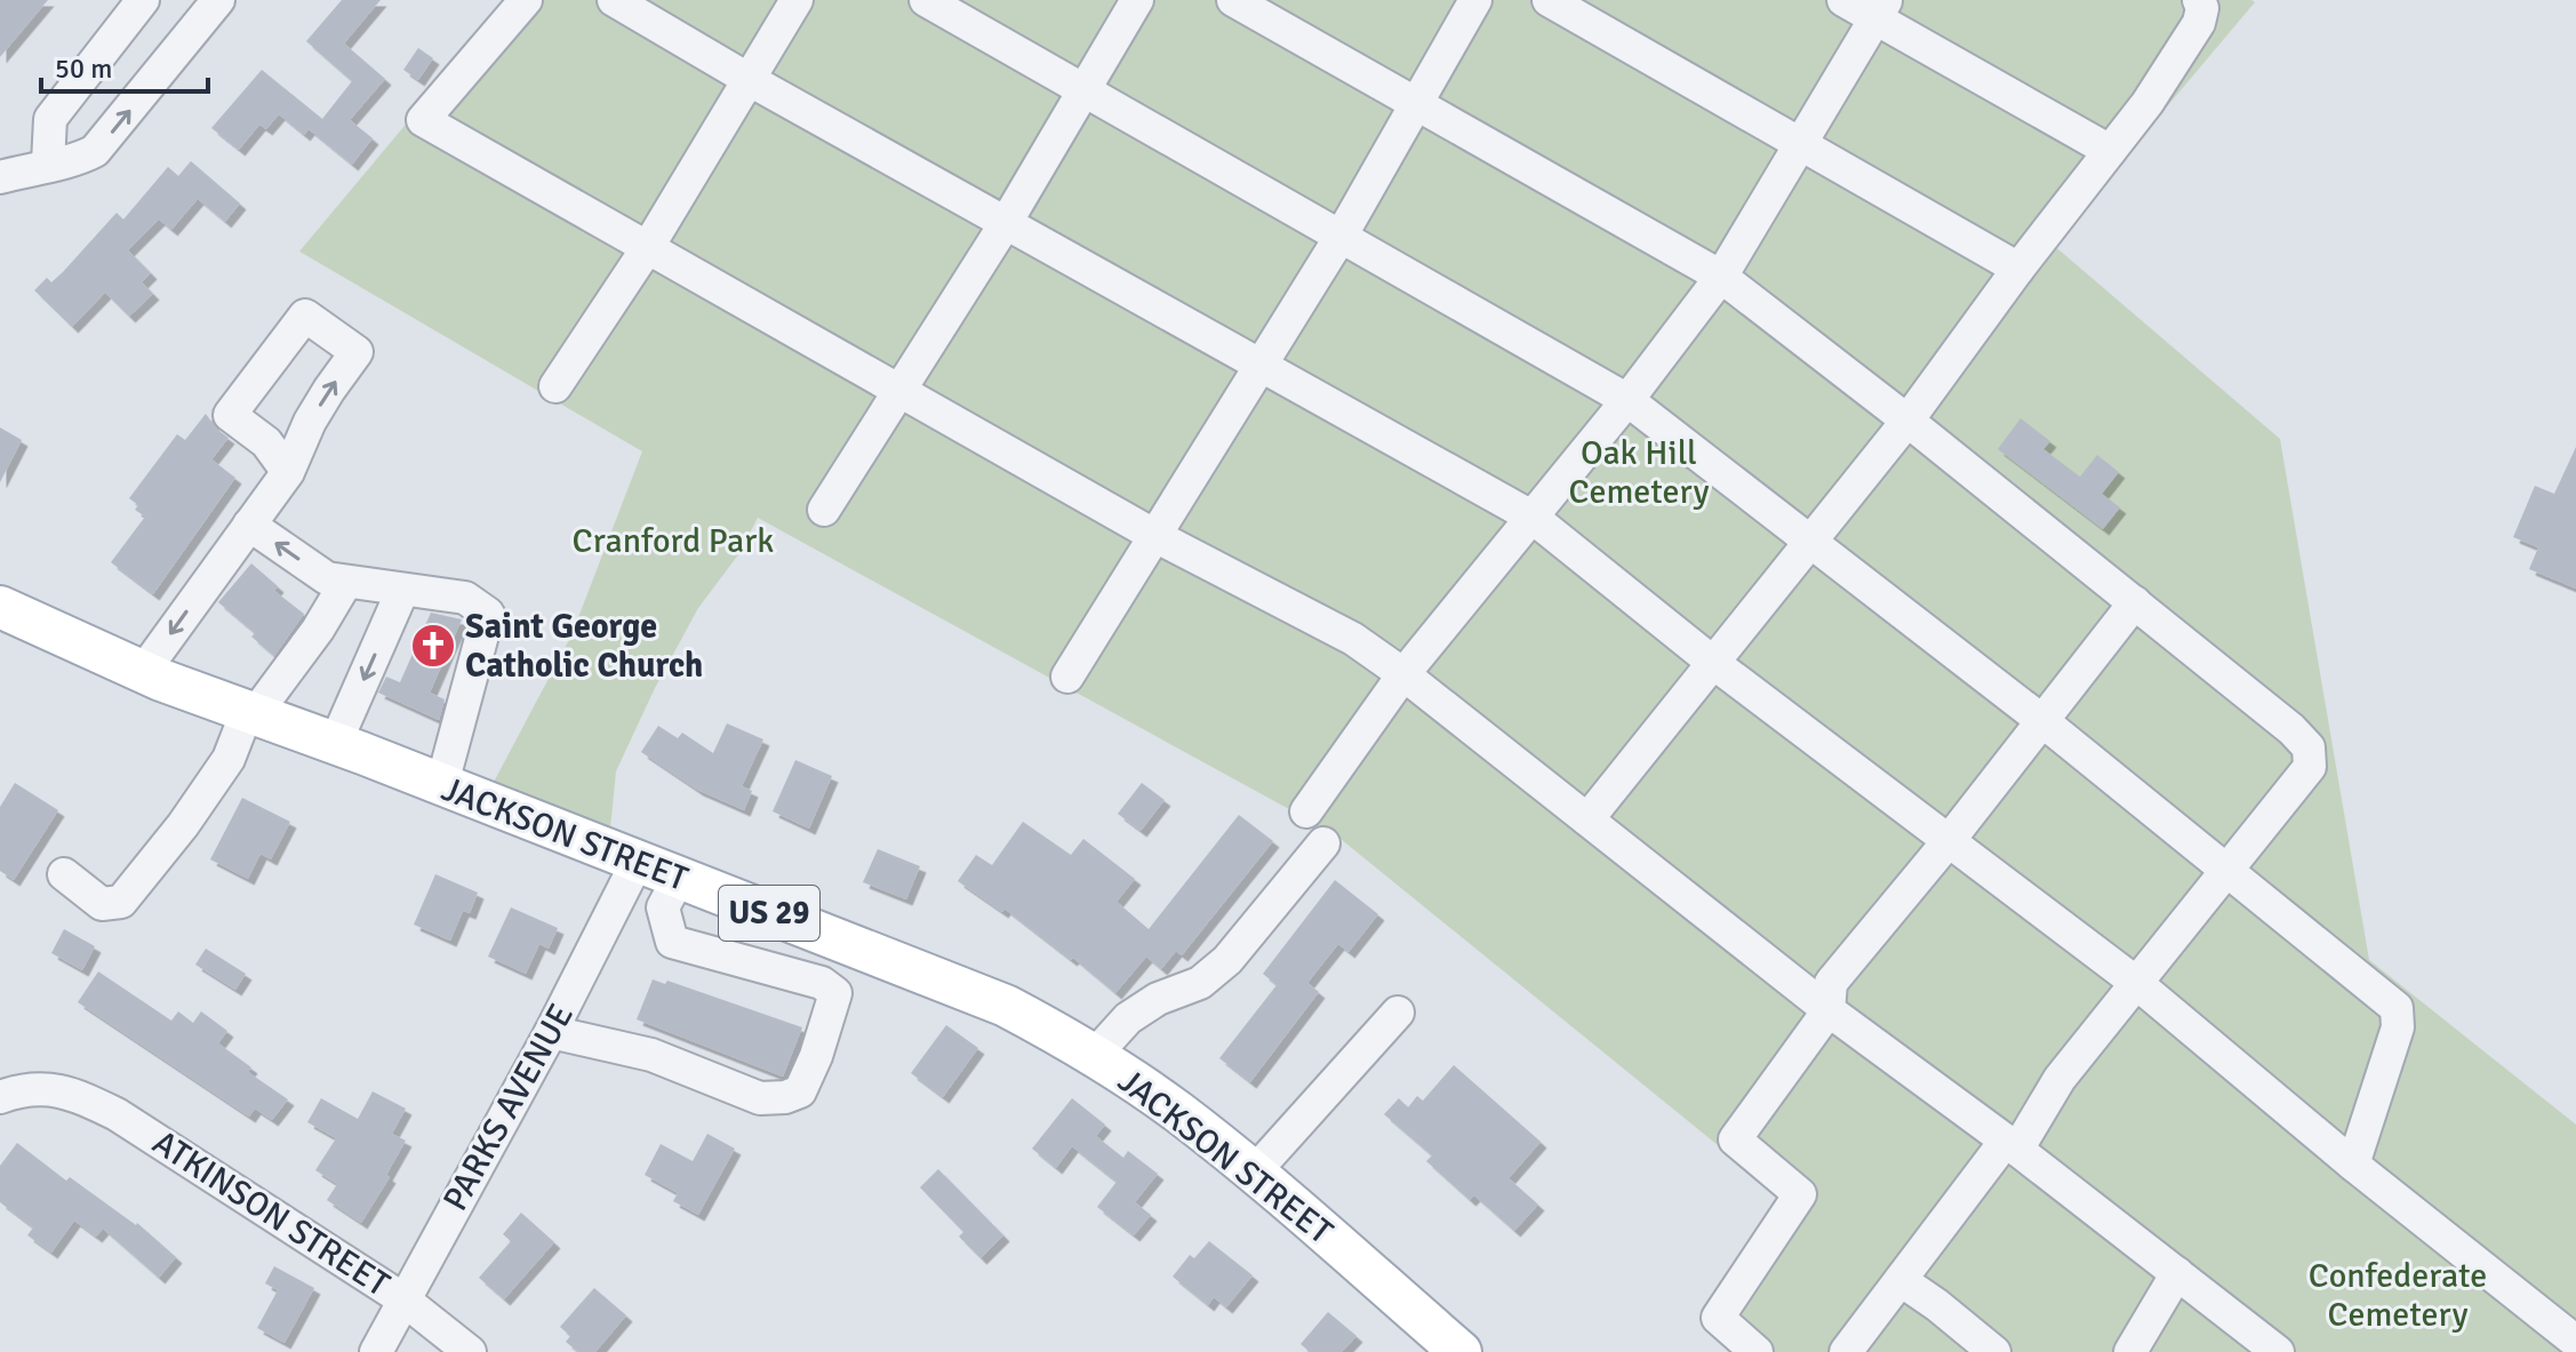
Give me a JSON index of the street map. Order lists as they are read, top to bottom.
{
  "streets": {
    "main road": ["JACKSON STREET", "US 29"],
    "street": ["PARKS AVENUE", "ATKINSON STREET"]
  },
  "crossings": [
    ["JACKSON STREET", "PARKS AVENUE"],
    ["PARKS AVENUE", "ATKINSON STREET"]
  ],
  "parks": ["Oak Hill Cemetery", "Cranford Park", "Confederate Cemetery"],
  "places": {
    "church": ["Saint George Catholic Church"]
  },
  "scale_bar": "50 m"
}
